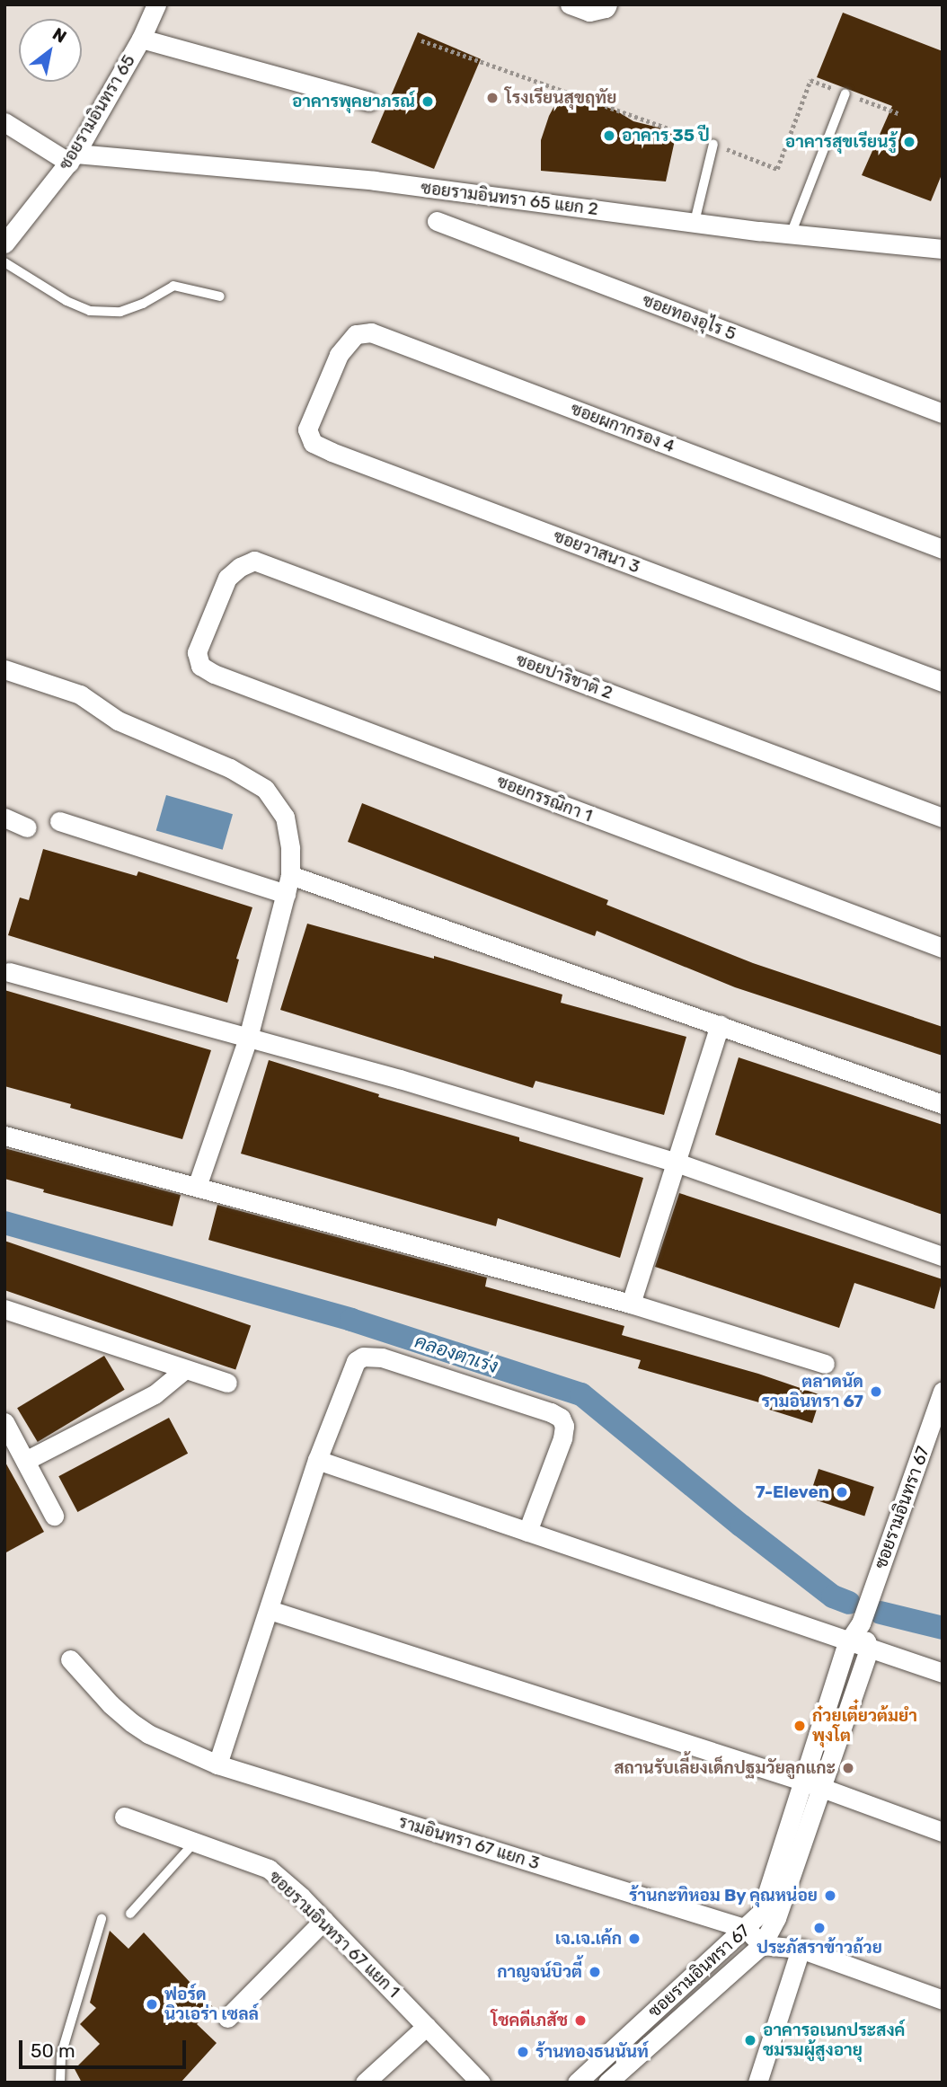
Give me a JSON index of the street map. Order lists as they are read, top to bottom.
{
  "streets": {
    "street": [
      "ซอยรามอินทรา 65",
      "ซอยรามอินทรา 65 แยก 2",
      "ซอยทองอุไร 5",
      "ซอยผกากรอง 4",
      "ซอยวาสนา 3",
      "ซอยปาริชาติ 2",
      "ซอยกรรณิกา 1",
      "ซอยรามอินทรา 67",
      "รามอินทรา 67 แยก 3",
      "ซอยรามอินทรา 67 แยก 1"
    ]
  },
  "crossings": [
    ["ซอยรามอินทรา 65", "ซอยรามอินทรา 65 แยก 2"],
    ["ซอยผกากรอง 4", "ซอยวาสนา 3"],
    ["ซอยปาริชาติ 2", "ซอยกรรณิกา 1"],
    ["ซอยรามอินทรา 67", "รามอินทรา 67 แยก 3"]
  ],
  "water": ["คลองตาเร่ง"],
  "places": [
    "โรงเรียนสุขฤทัย",
    "อาคารพุคยาภรณ์",
    "อาคาร 35 ปี",
    "อาคารสุขเรียนรู้",
    "ตลาดนัด รามอินทรา 67",
    "7-Eleven",
    "ก๋วยเตี๋ยวต้มยำ พุงโต",
    "สถานรับเลี้ยงเด็กปฐมวัยลูกแกะ",
    "ร้านกะทิหอม By คุณหน่อย",
    "ประภัสราข้าวถ้วย",
    "เจ.เจ.เค้ก",
    "กาญจน์บิวตี้",
    "ฟอร์ด นิวเอร่า เซลล์",
    "โชคดีเภสัช",
    "อาคารอเนกประสงค์ ชมรมผู้สูงอายุ",
    "ร้านทองธนนันท์"
  ],
  "scale_bar": "50 m",
  "north": "top right"
}
